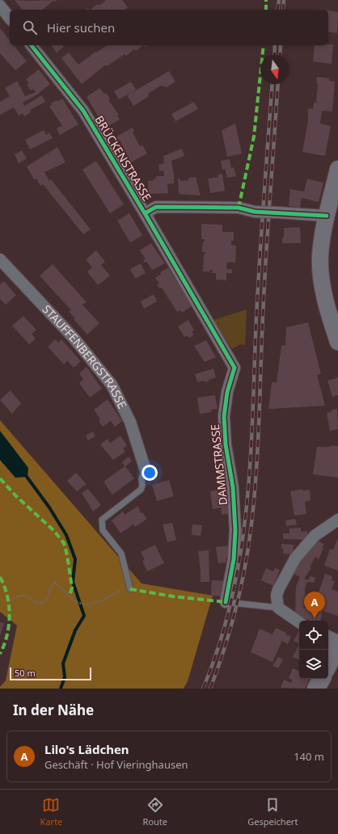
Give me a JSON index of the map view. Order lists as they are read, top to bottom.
{
  "streets": {
    "street": ["BRÜCKENSTRASSE", "STAUFFENBERGSTRASSE", "DAMMSTRASSE"]
  },
  "crossings": [
    ["BRÜCKENSTRASSE", "DAMMSTRASSE"]
  ],
  "scale_bar": "50 m",
  "north": "bottom",
  "page": {
    "search": "Hier suchen",
    "pins": "A",
    "scale": "50 m",
    "heading": "In der Nähe",
    "list": [
      {
        "mark": "A",
        "name": "Lilo's Lädchen",
        "note": "Geschäft · Hof Vieringhausen",
        "value": "140 m"
      }
    ],
    "nav": ["Karte", "Route", "Gespeichert"]
  }
}
